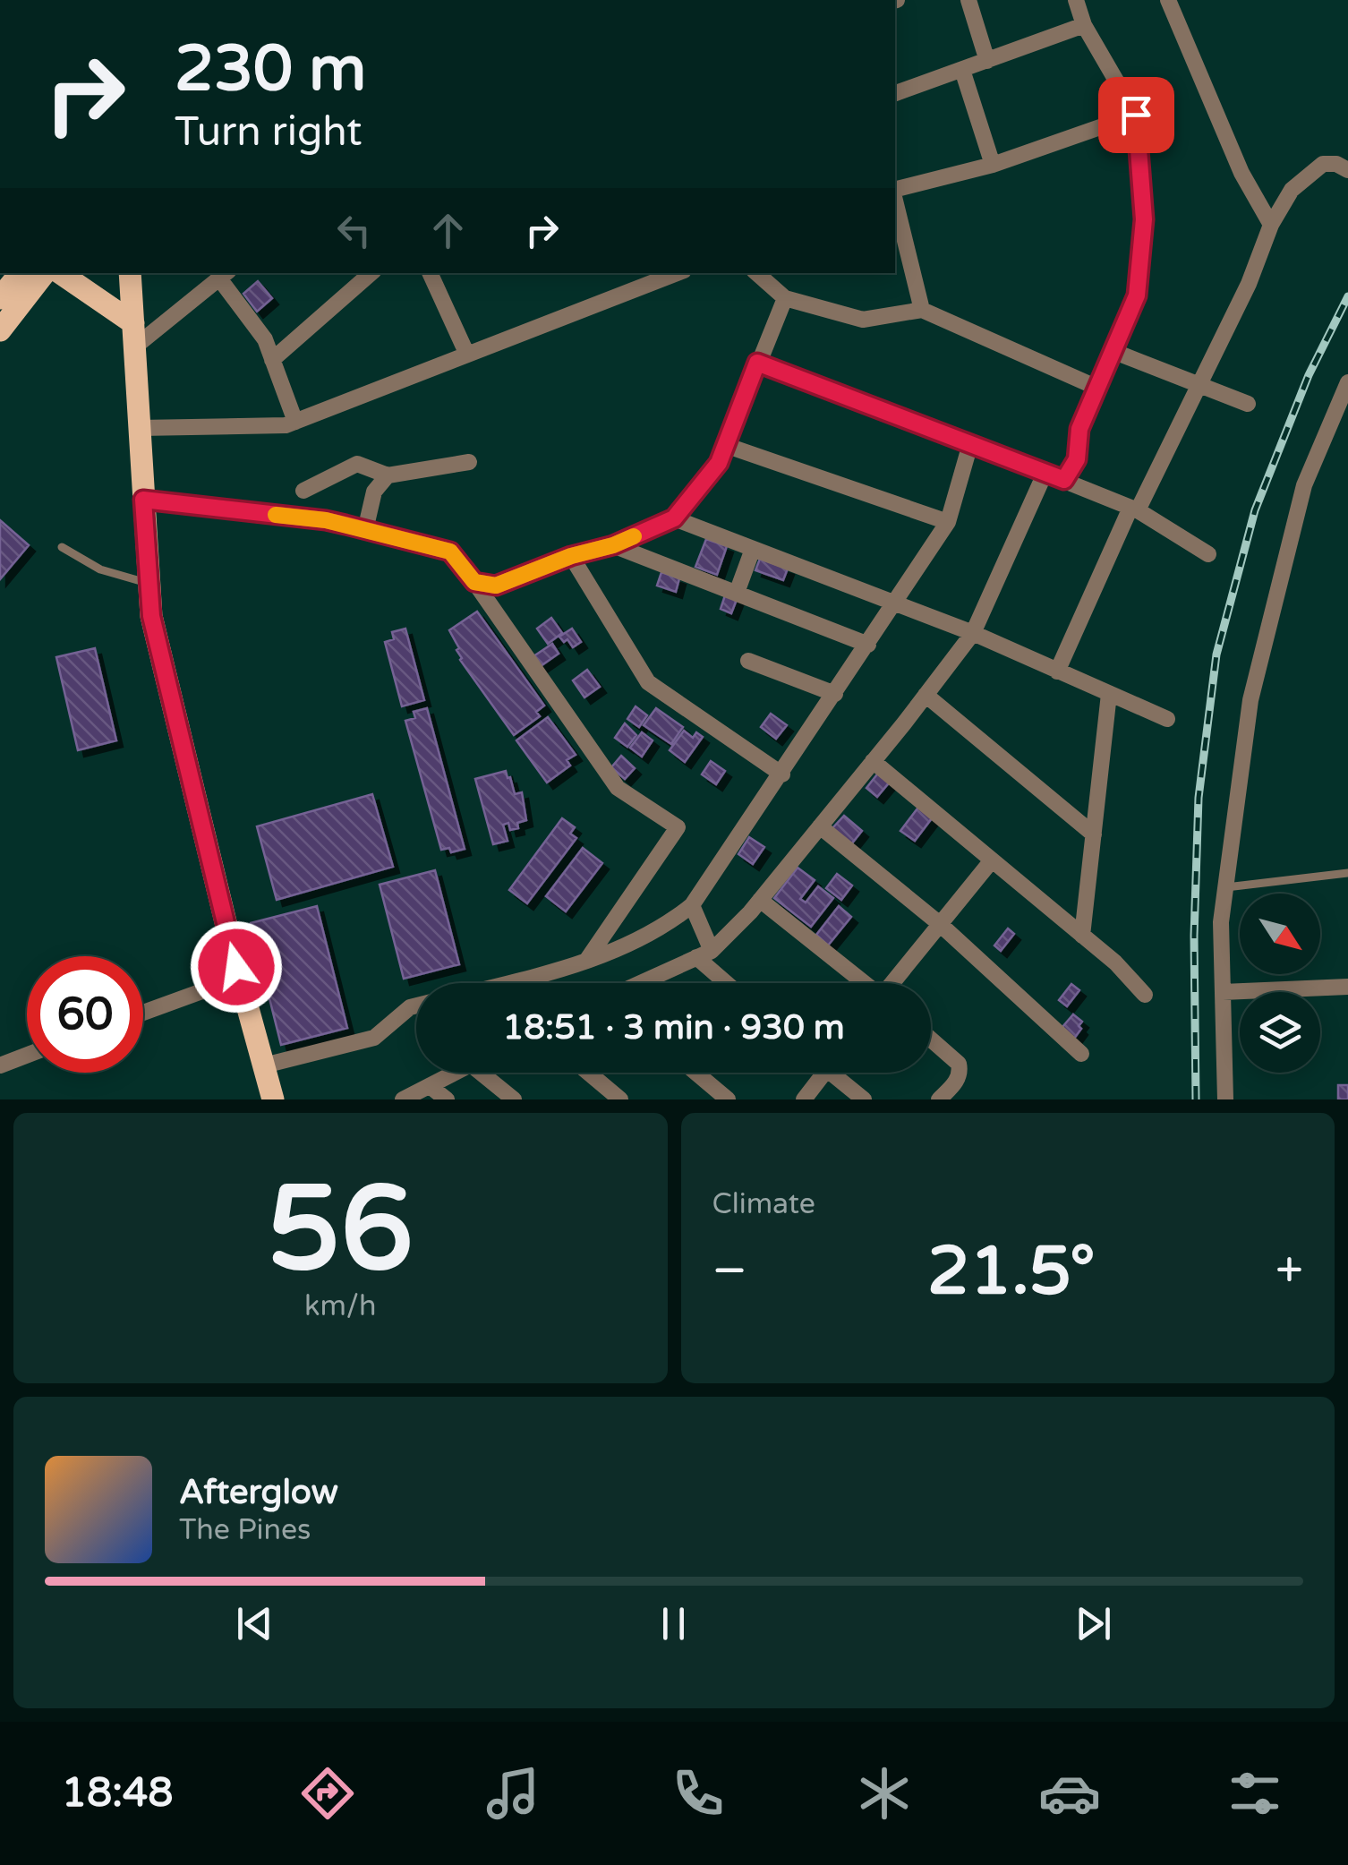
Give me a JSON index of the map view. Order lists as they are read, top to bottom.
{
  "north": "bottom right",
  "page": {
    "turn": ["230 m", "Turn right"],
    "limit": "60",
    "trip": "18:51 · 3 min · 930 m",
    "tile": [
      ["56", "km/h"],
      "Climate"
    ],
    "heat": ["−", "21.5°", "+"],
    "song": ["Afterglow", "The Pines"],
    "tabs": "18:48"
  }
}
